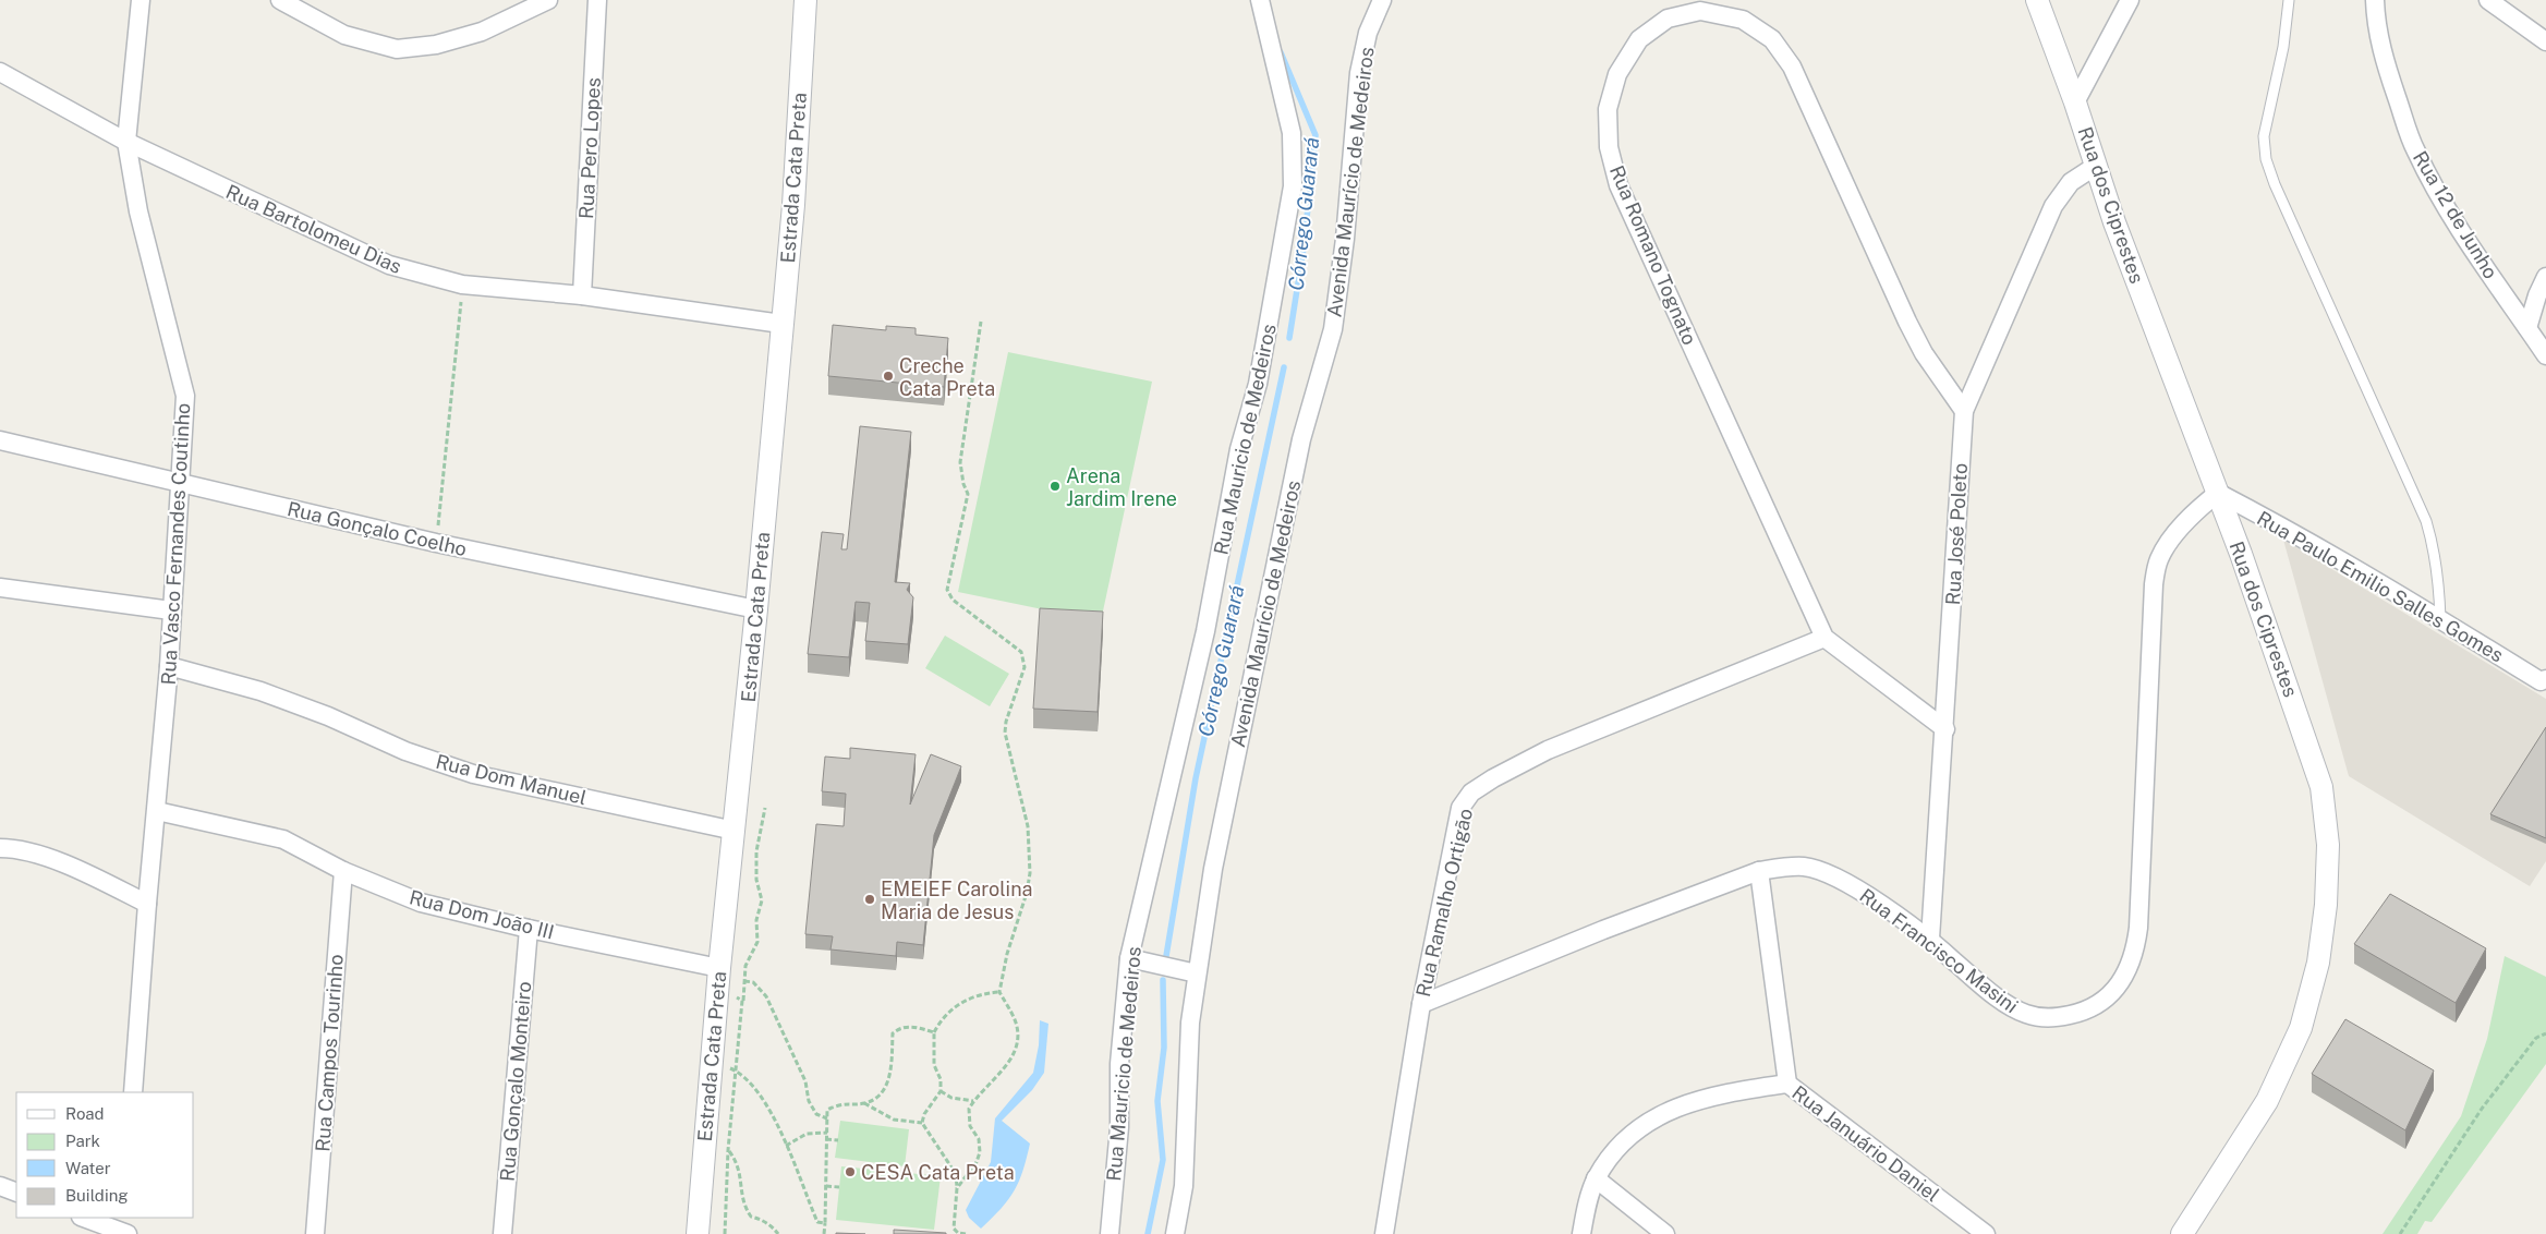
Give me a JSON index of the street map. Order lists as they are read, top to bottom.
{
  "streets": {
    "street": [
      "Rua Pero Lopes",
      "Estrada Cata Preta",
      "Avenida Maurício de Medeiros",
      "Rua dos Ciprestes",
      "Rua 12 de Junho",
      "Rua Bartolomeu Dias",
      "Rua Romano Tognato",
      "Rua Mauricio de Medeiros",
      "Rua Gonçalo Coelho",
      "Rua José Poleto",
      "Rua Vasco Fernandes Coutinho",
      "Rua Paulo Emilio Salles Gomes",
      "Rua Dom Manuel",
      "Rua Ramalho Ortigão",
      "Rua Dom João III",
      "Rua Francisco Masini",
      "Rua Campos Tourinho",
      "Rua Gonçalo Monteiro",
      "Rua Januário Daniel"
    ]
  },
  "crossings": [
    ["Rua Pero Lopes", "Rua Bartolomeu Dias"],
    ["Estrada Cata Preta", "Rua Bartolomeu Dias"],
    ["Estrada Cata Preta", "Rua Gonçalo Coelho"],
    ["Estrada Cata Preta", "Rua Dom Manuel"],
    ["Estrada Cata Preta", "Rua Dom João III"],
    ["Rua dos Ciprestes", "Rua José Poleto"],
    ["Rua dos Ciprestes", "Rua Paulo Emilio Salles Gomes"],
    ["Rua dos Ciprestes", "Rua Francisco Masini"],
    ["Rua Bartolomeu Dias", "Rua Vasco Fernandes Coutinho"],
    ["Rua Romano Tognato", "Rua José Poleto"],
    ["Rua Romano Tognato", "Rua Ramalho Ortigão"],
    ["Rua Gonçalo Coelho", "Rua Vasco Fernandes Coutinho"],
    ["Rua José Poleto", "Rua Francisco Masini"],
    ["Rua Vasco Fernandes Coutinho", "Rua Dom Manuel"],
    ["Rua Vasco Fernandes Coutinho", "Rua Dom João III"],
    ["Rua Paulo Emilio Salles Gomes", "Rua Francisco Masini"],
    ["Rua Ramalho Ortigão", "Rua Francisco Masini"],
    ["Rua Dom João III", "Rua Campos Tourinho"],
    ["Rua Dom João III", "Rua Gonçalo Monteiro"]
  ],
  "water": ["Córrego Guarará"],
  "places": [
    "Creche Cata Preta",
    "Arena Jardim Irene",
    "EMEIEF Carolina Maria de Jesus",
    "CESA Cata Preta"
  ],
  "legend": [
    "Road",
    "Park",
    "Water",
    "Building"
  ]
}
